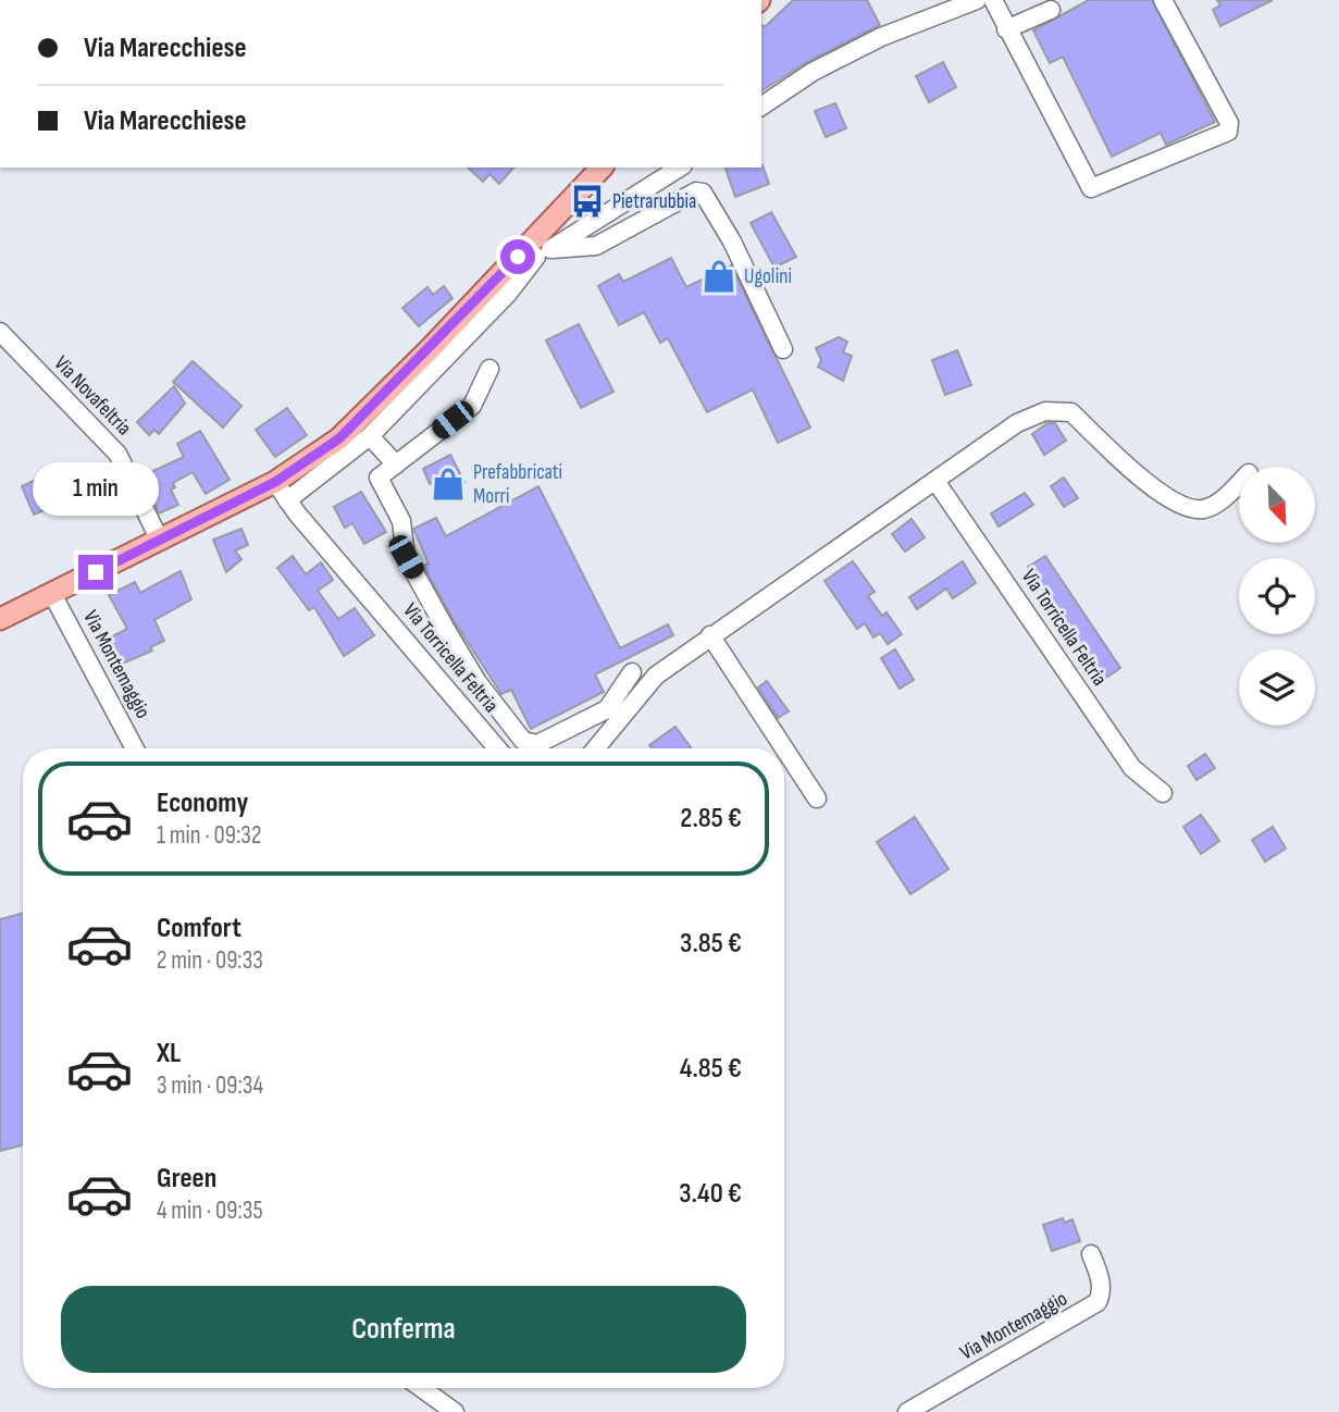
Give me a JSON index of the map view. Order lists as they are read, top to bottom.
{
  "streets": {
    "street": ["Via Novafeltria", "Via Torricella Feltria", "Via Montemaggio"]
  },
  "places": {
    "bus stop": ["Pietrarubbia"],
    "shop": ["Ugolini", "Prefabbricati Morri"]
  },
  "north": "bottom right",
  "page": {
    "banner": ["Via Marecchiese", "Via Marecchiese"],
    "bubble": "1 min",
    "list": [
      {
        "name": "Economy",
        "note": "1 min · 09:32",
        "value": "2.85 €"
      },
      {
        "name": "Comfort",
        "note": "2 min · 09:33",
        "value": "3.85 €"
      },
      {
        "name": "XL",
        "note": "3 min · 09:34",
        "value": "4.85 €"
      },
      {
        "name": "Green",
        "note": "4 min · 09:35",
        "value": "3.40 €"
      }
    ],
    "buttons": "Conferma"
  }
}
